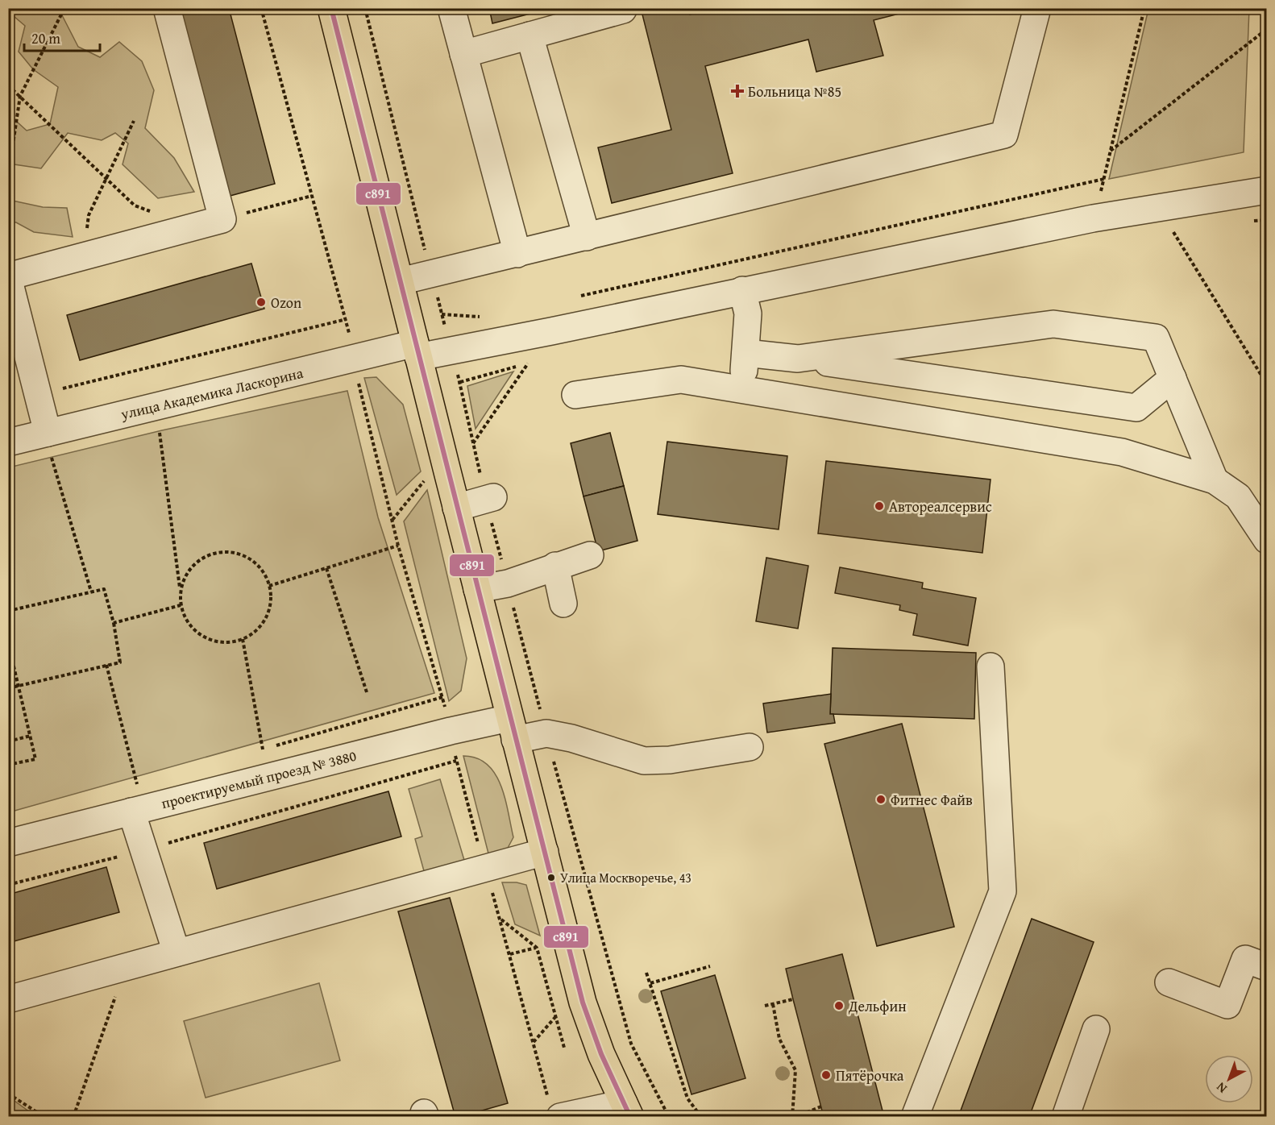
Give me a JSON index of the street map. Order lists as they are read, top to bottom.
{
  "streets": {
    "street": ["улица Академика Ласкорина", "проектируемый проезд № 3880"]
  },
  "places": {
    "health": ["Больница №85"],
    "other": [
      "Ozon",
      "Автореалсервис",
      "Фитнес Файв",
      "Улица Москворечье, 43",
      "Дельфин",
      "Пятёрочка"
    ]
  },
  "lines": ["transit line с891"],
  "scale_bar": "20 m",
  "north": "bottom left"
}
